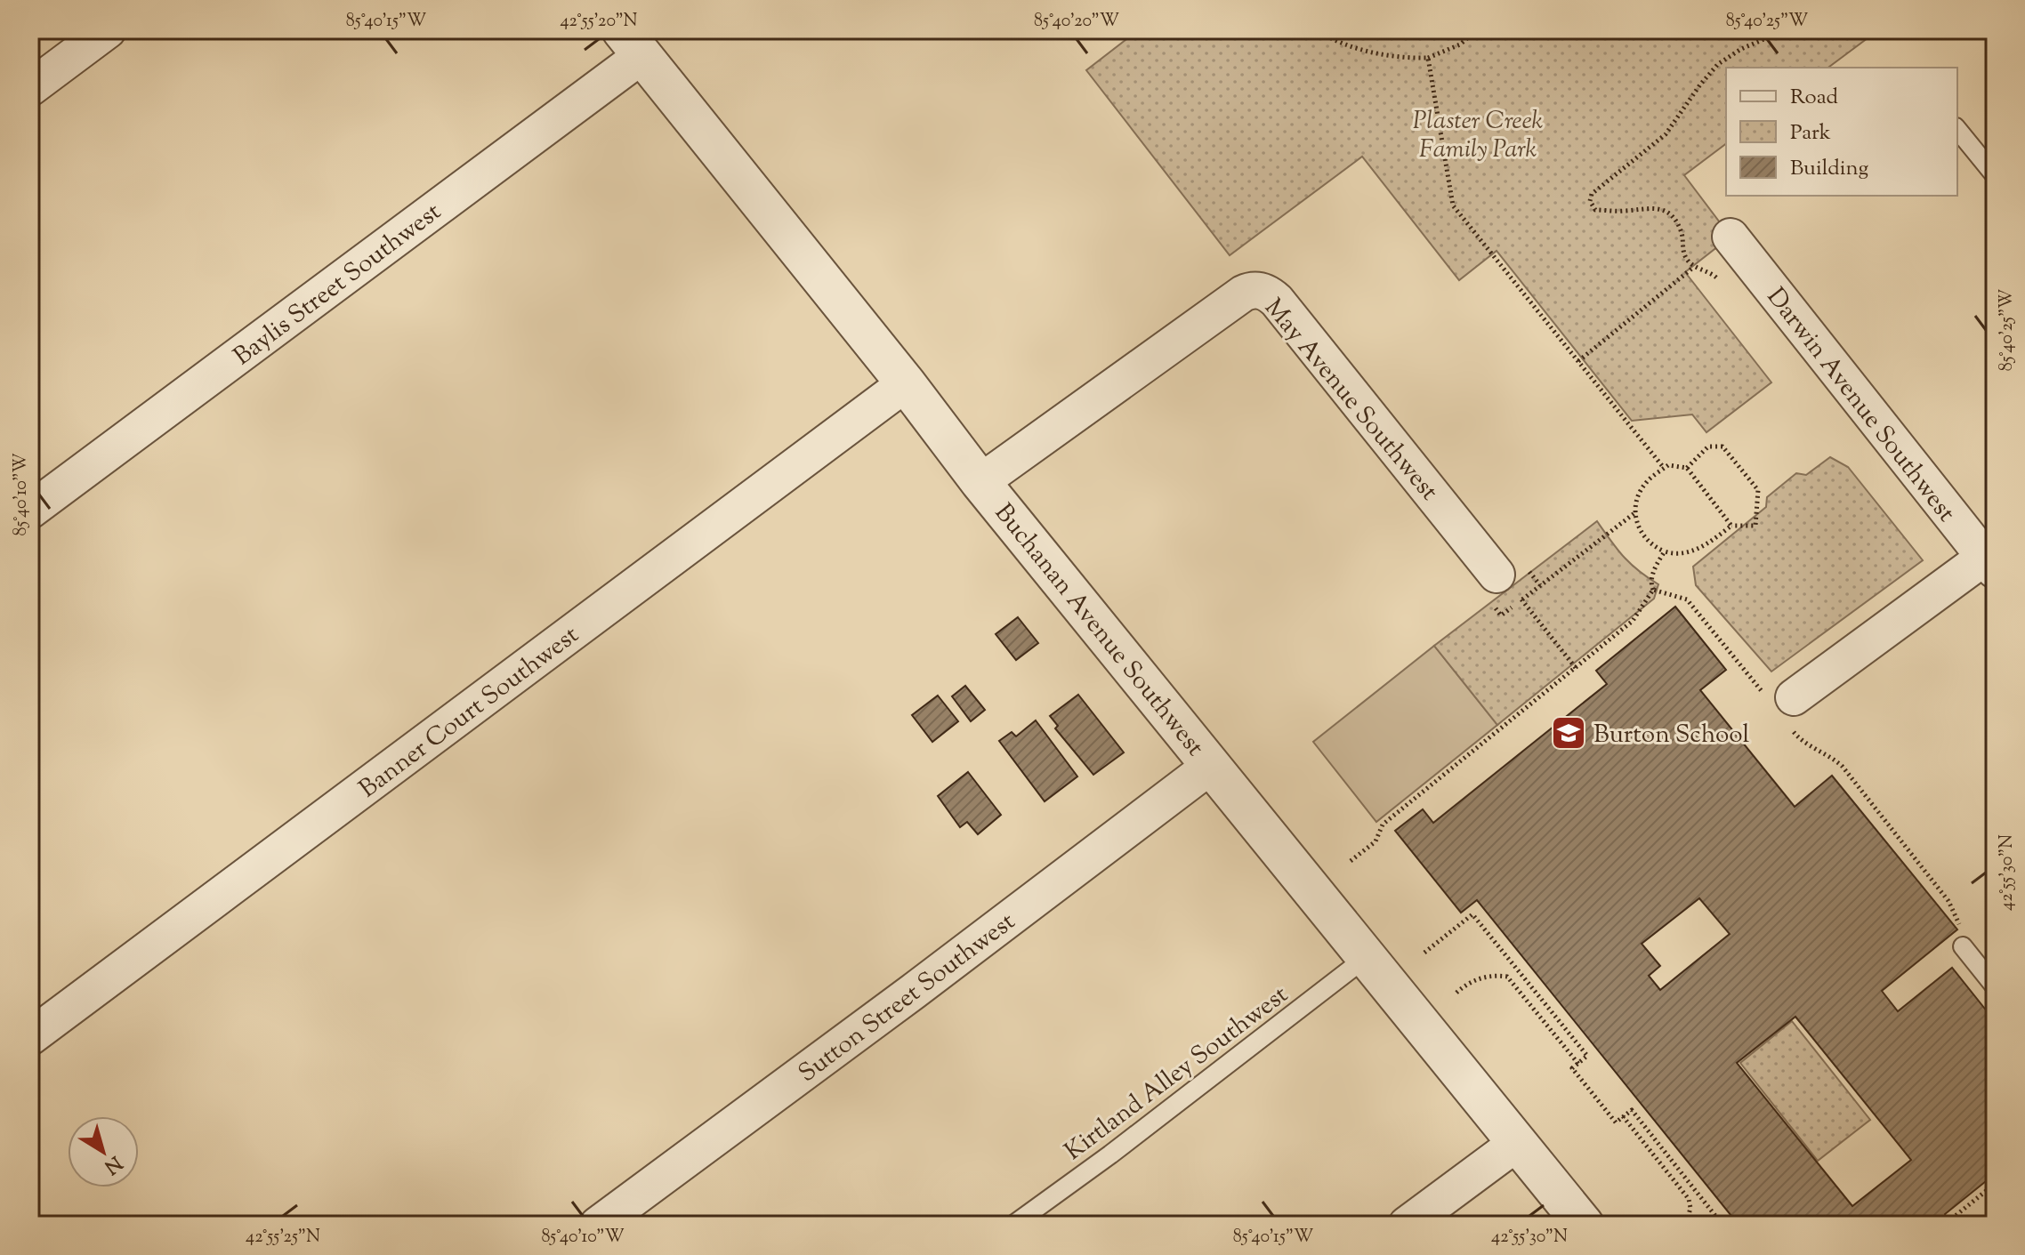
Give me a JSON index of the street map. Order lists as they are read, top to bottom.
{
  "streets": {
    "street": [
      "Baylis Street Southwest",
      "May Avenue Southwest",
      "Darwin Avenue Southwest",
      "Buchanan Avenue Southwest",
      "Banner Court Southwest",
      "Sutton Street Southwest"
    ],
    "lane": ["Kirtland Alley Southwest"]
  },
  "crossings": [
    ["Baylis Street Southwest", "Buchanan Avenue Southwest"],
    ["May Avenue Southwest", "Buchanan Avenue Southwest"],
    ["Buchanan Avenue Southwest", "Banner Court Southwest"],
    ["Buchanan Avenue Southwest", "Sutton Street Southwest"],
    ["Buchanan Avenue Southwest", "Kirtland Alley Southwest"]
  ],
  "parks": ["Plaster Creek Family Park"],
  "places": {
    "school or university": ["Burton School"]
  },
  "legend": ["Road", "Park", "Building"],
  "north": "bottom right",
  "coordinates": [
    "85°40'15\"W",
    "42°55'20\"N",
    "85°40'20\"W",
    "85°40'25\"W",
    "85°40'10\"W",
    "42°55'30\"N",
    "42°55'25\"N"
  ]
}
